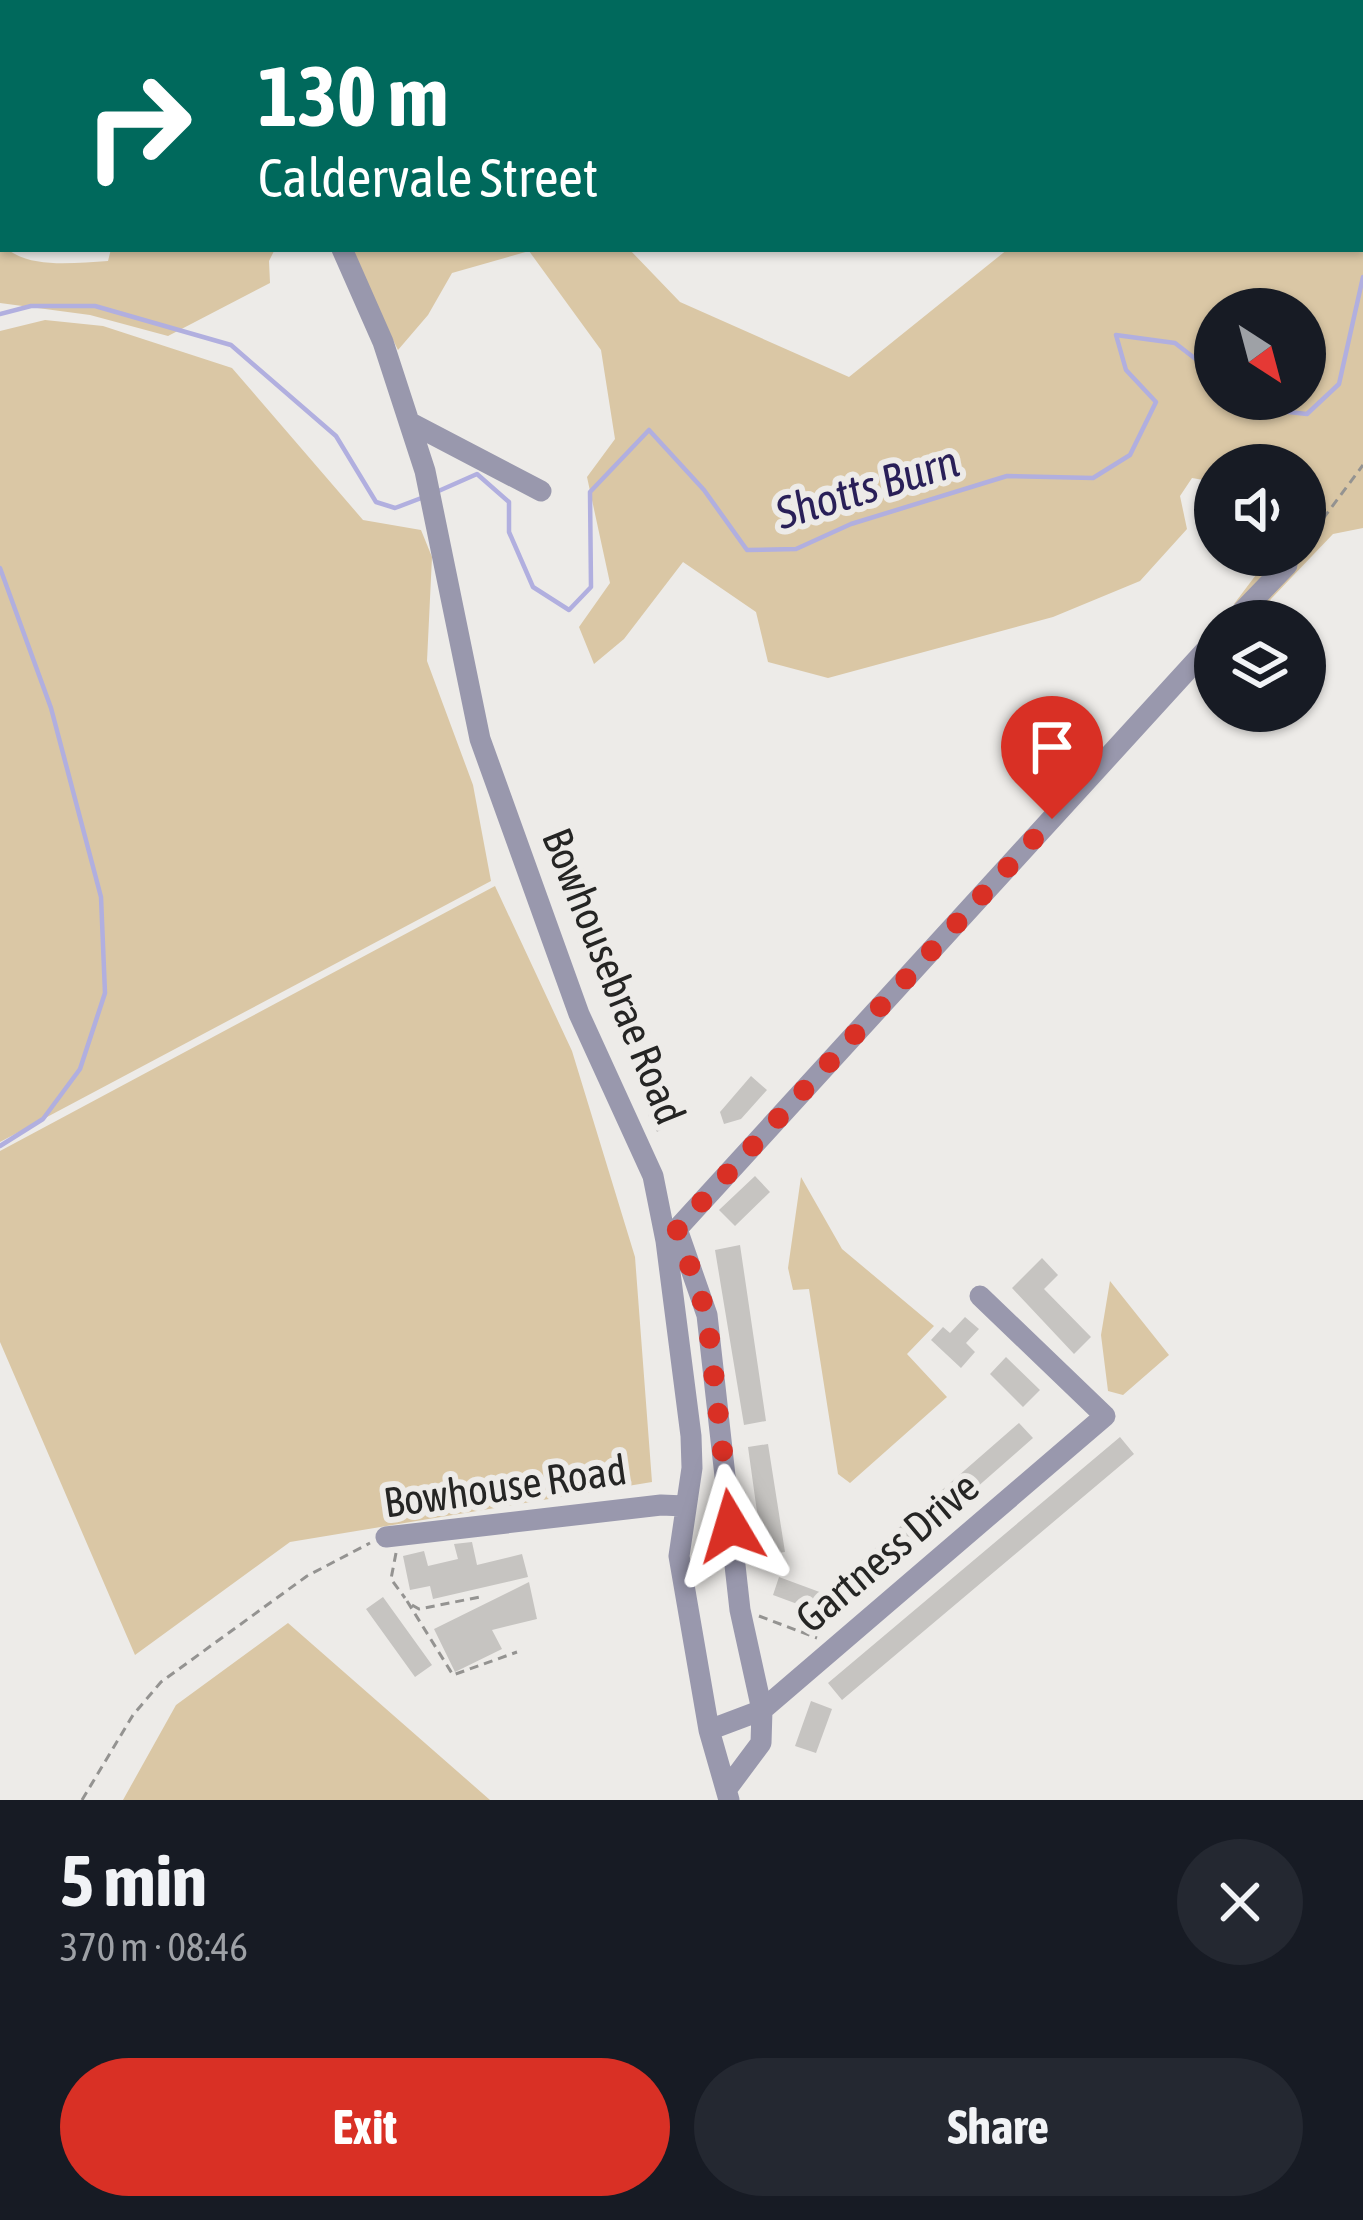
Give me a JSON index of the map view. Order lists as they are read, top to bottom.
{
  "streets": {
    "street": ["Bowhousebrae Road", "Bowhouse Road", "Gartness Drive"]
  },
  "crossings": [
    ["Bowhousebrae Road", "Bowhouse Road"],
    ["Bowhousebrae Road", "Gartness Drive"]
  ],
  "water": ["Shotts Burn"],
  "north": "bottom right",
  "page": {
    "turn": ["130 m", "Caldervale Street"],
    "heading": ["5 min", "370 m · 08:46"],
    "buttons": ["Exit", "Share"]
  }
}
